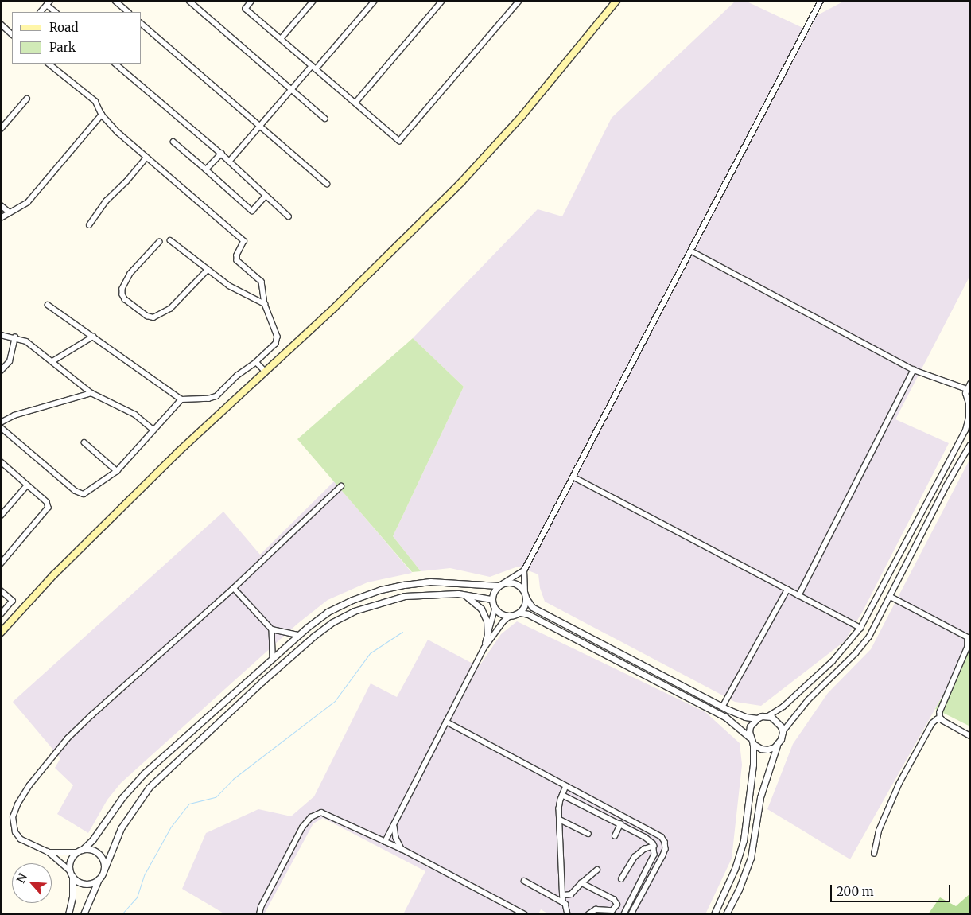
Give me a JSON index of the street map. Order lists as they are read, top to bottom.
{
  "legend": ["Road", "Park"],
  "scale_bar": "200 m",
  "north": "top left"
}
